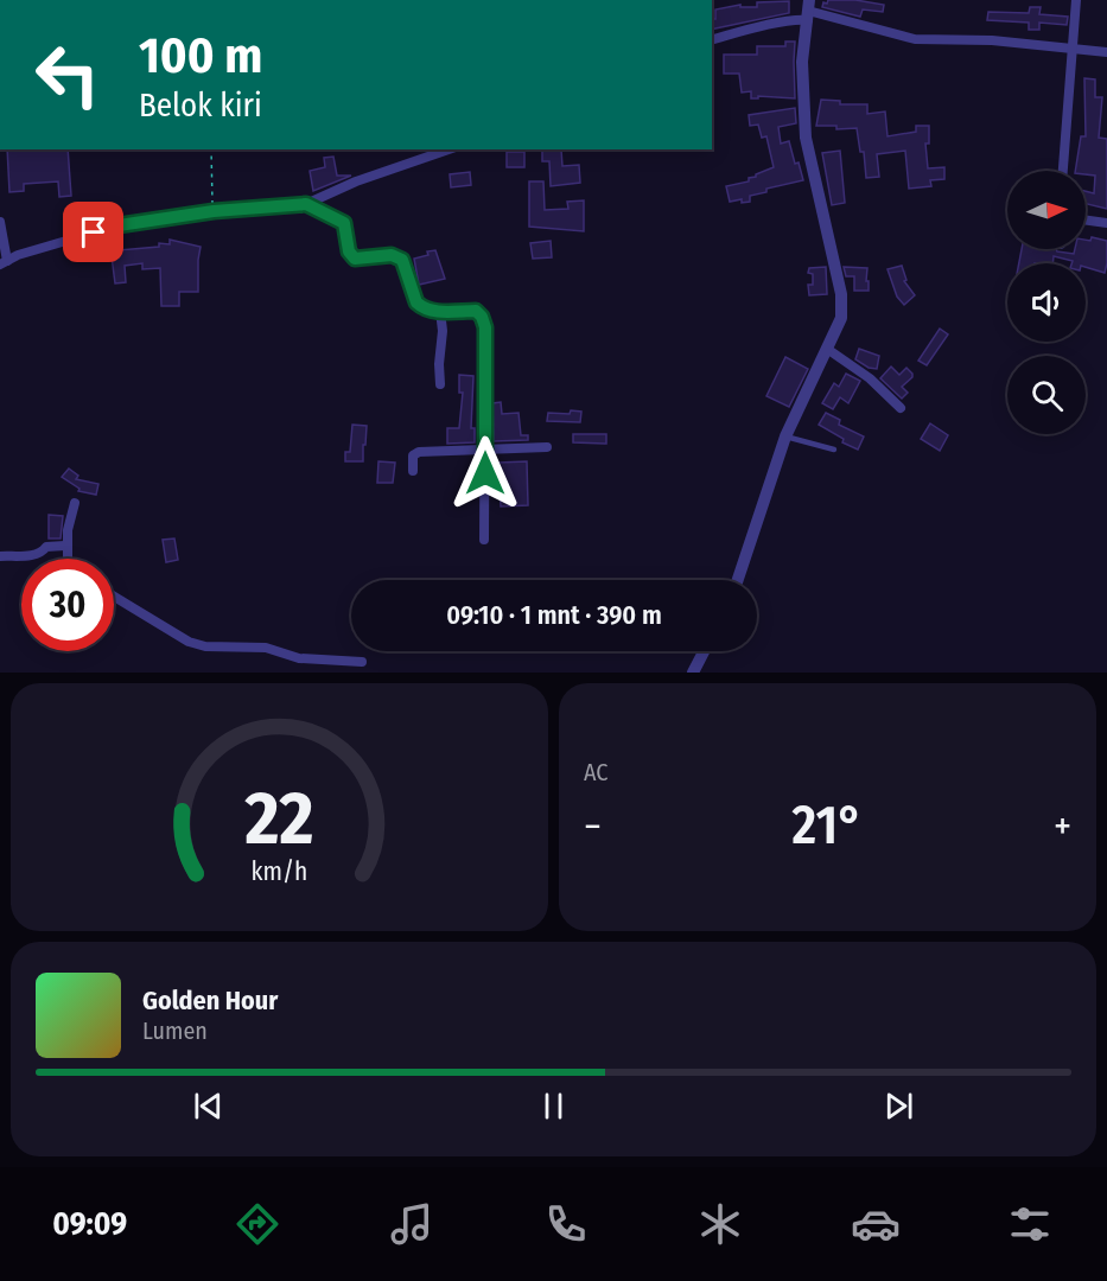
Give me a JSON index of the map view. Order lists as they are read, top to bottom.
{
  "north": "right",
  "page": {
    "turn": ["100 m", "Belok kiri"],
    "limit": "30",
    "trip": "09:10 · 1 mnt · 390 m",
    "tile": "AC",
    "heat": ["−", "21°", "+"],
    "song": ["Golden Hour", "Lumen"],
    "tabs": "09:09",
    "gauge": ["22", "km/h"]
  }
}
